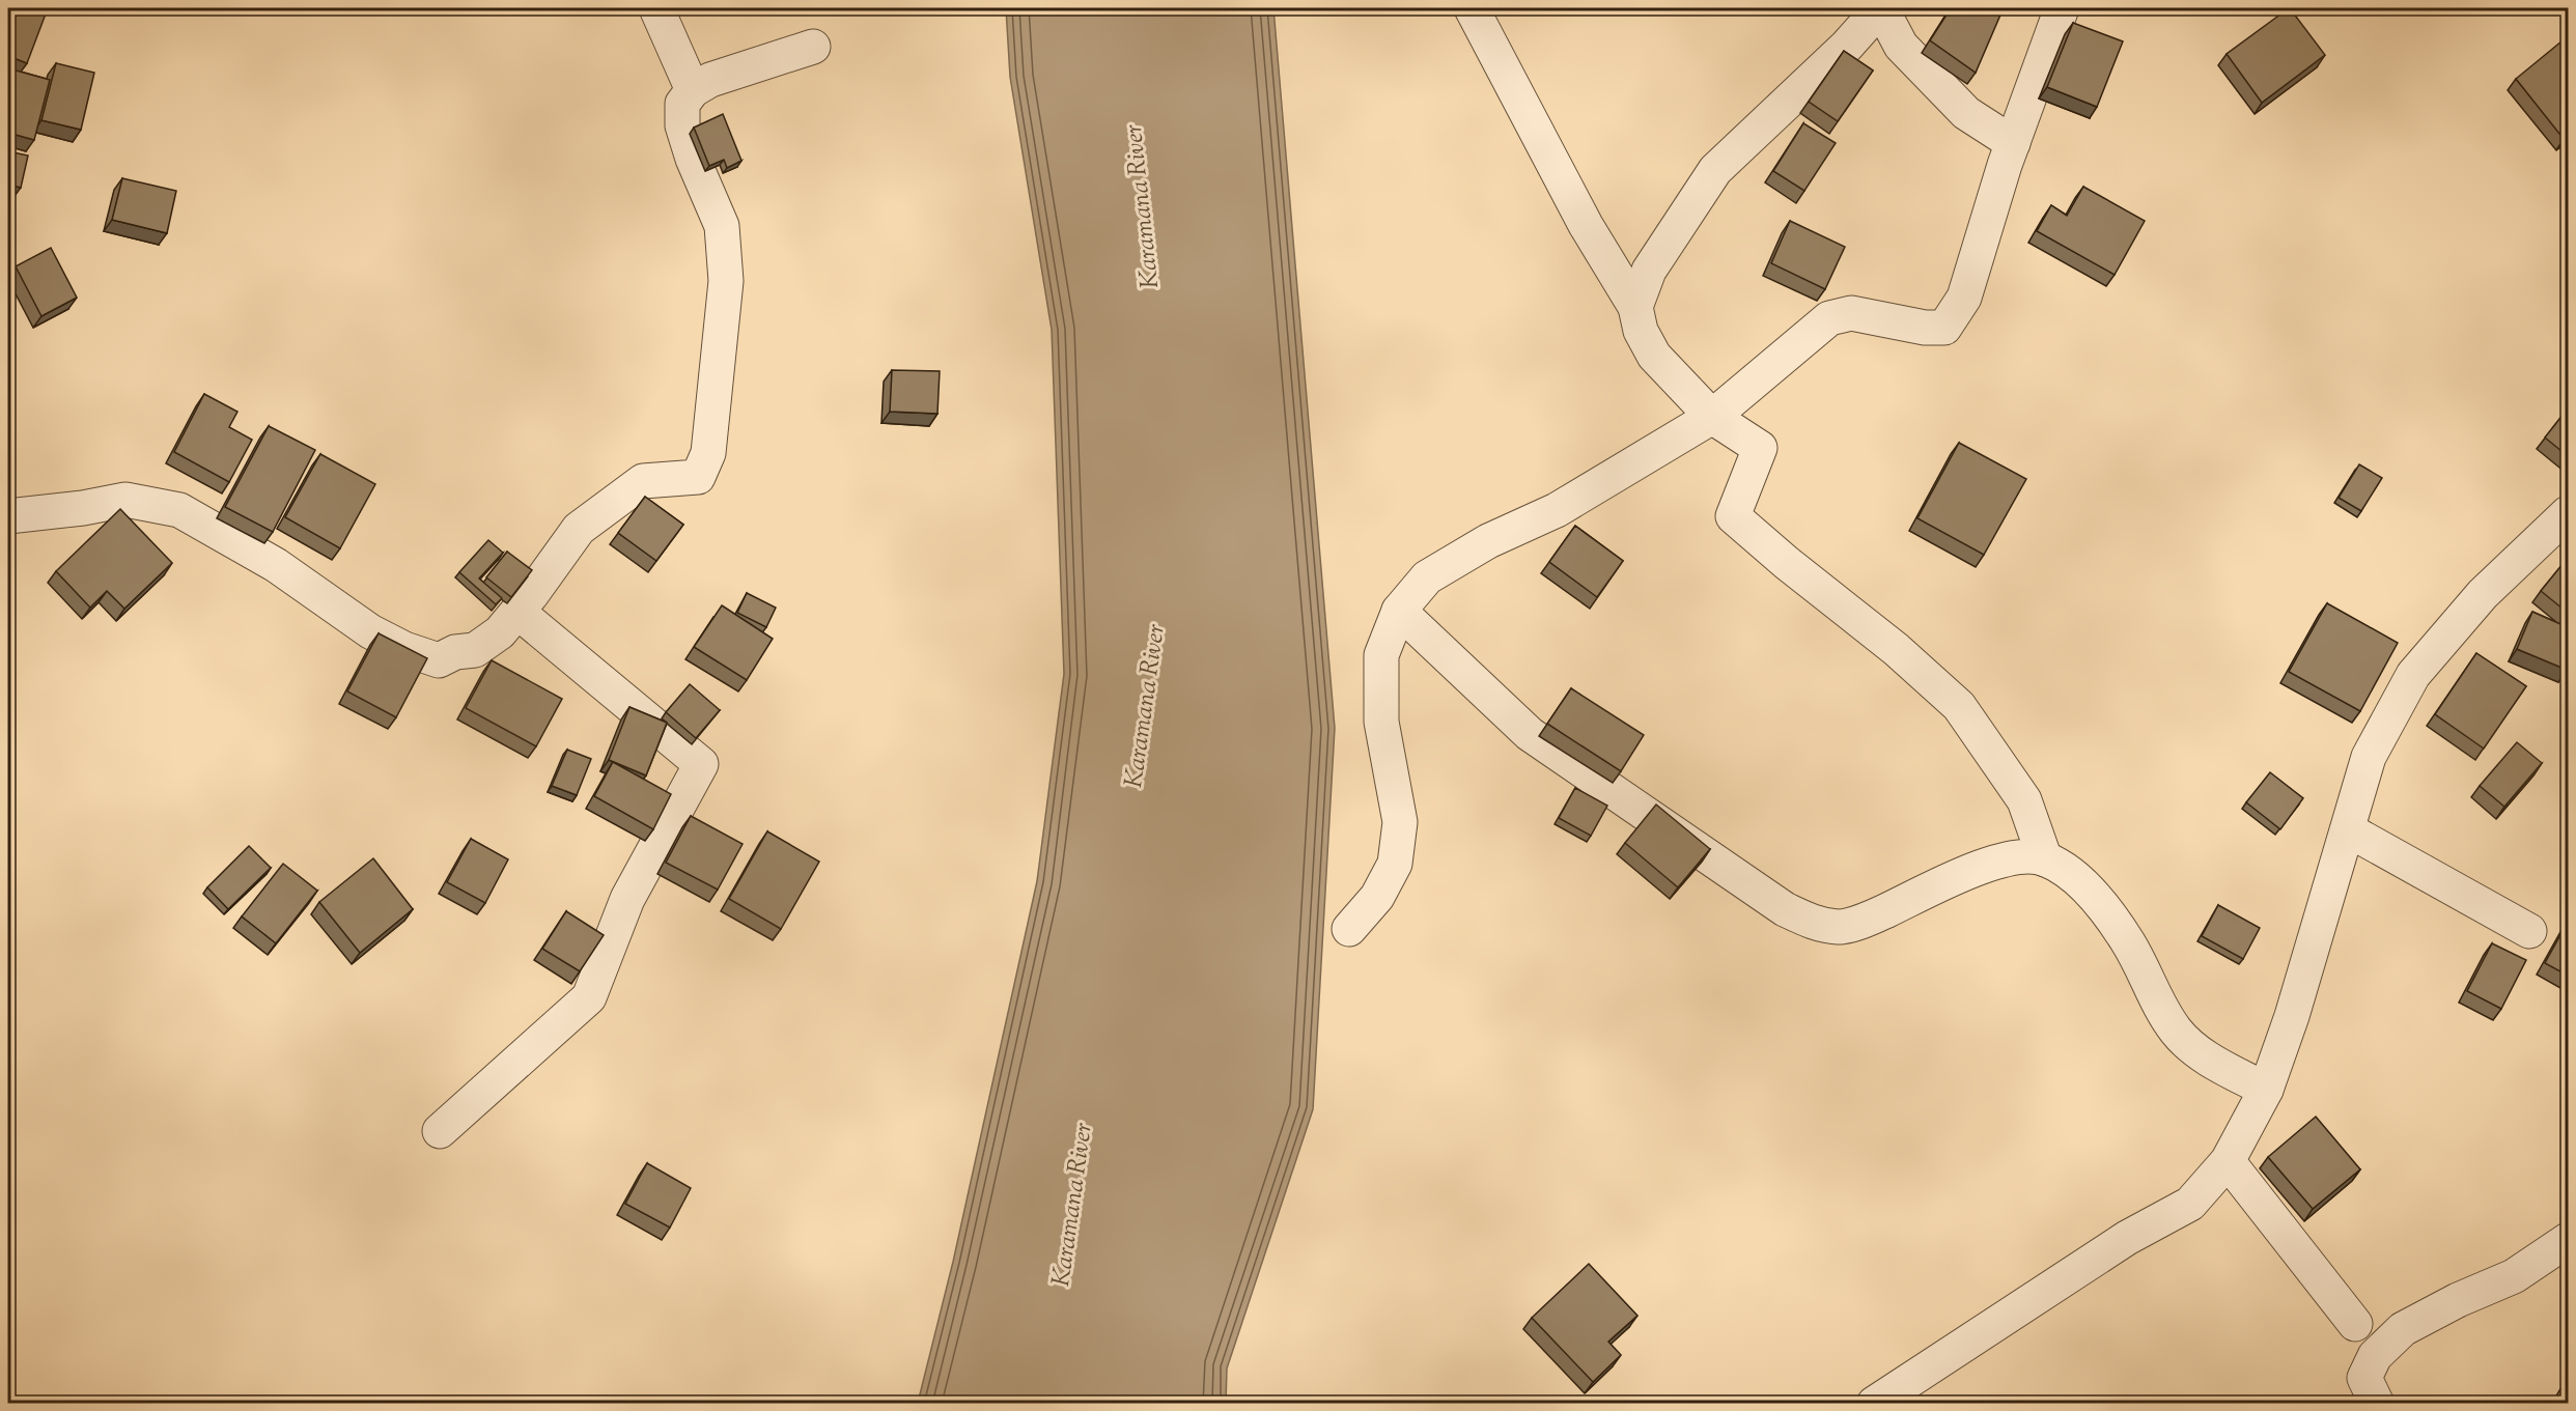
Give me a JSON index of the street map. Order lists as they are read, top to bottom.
{
  "water": ["Karamana River"]
}
